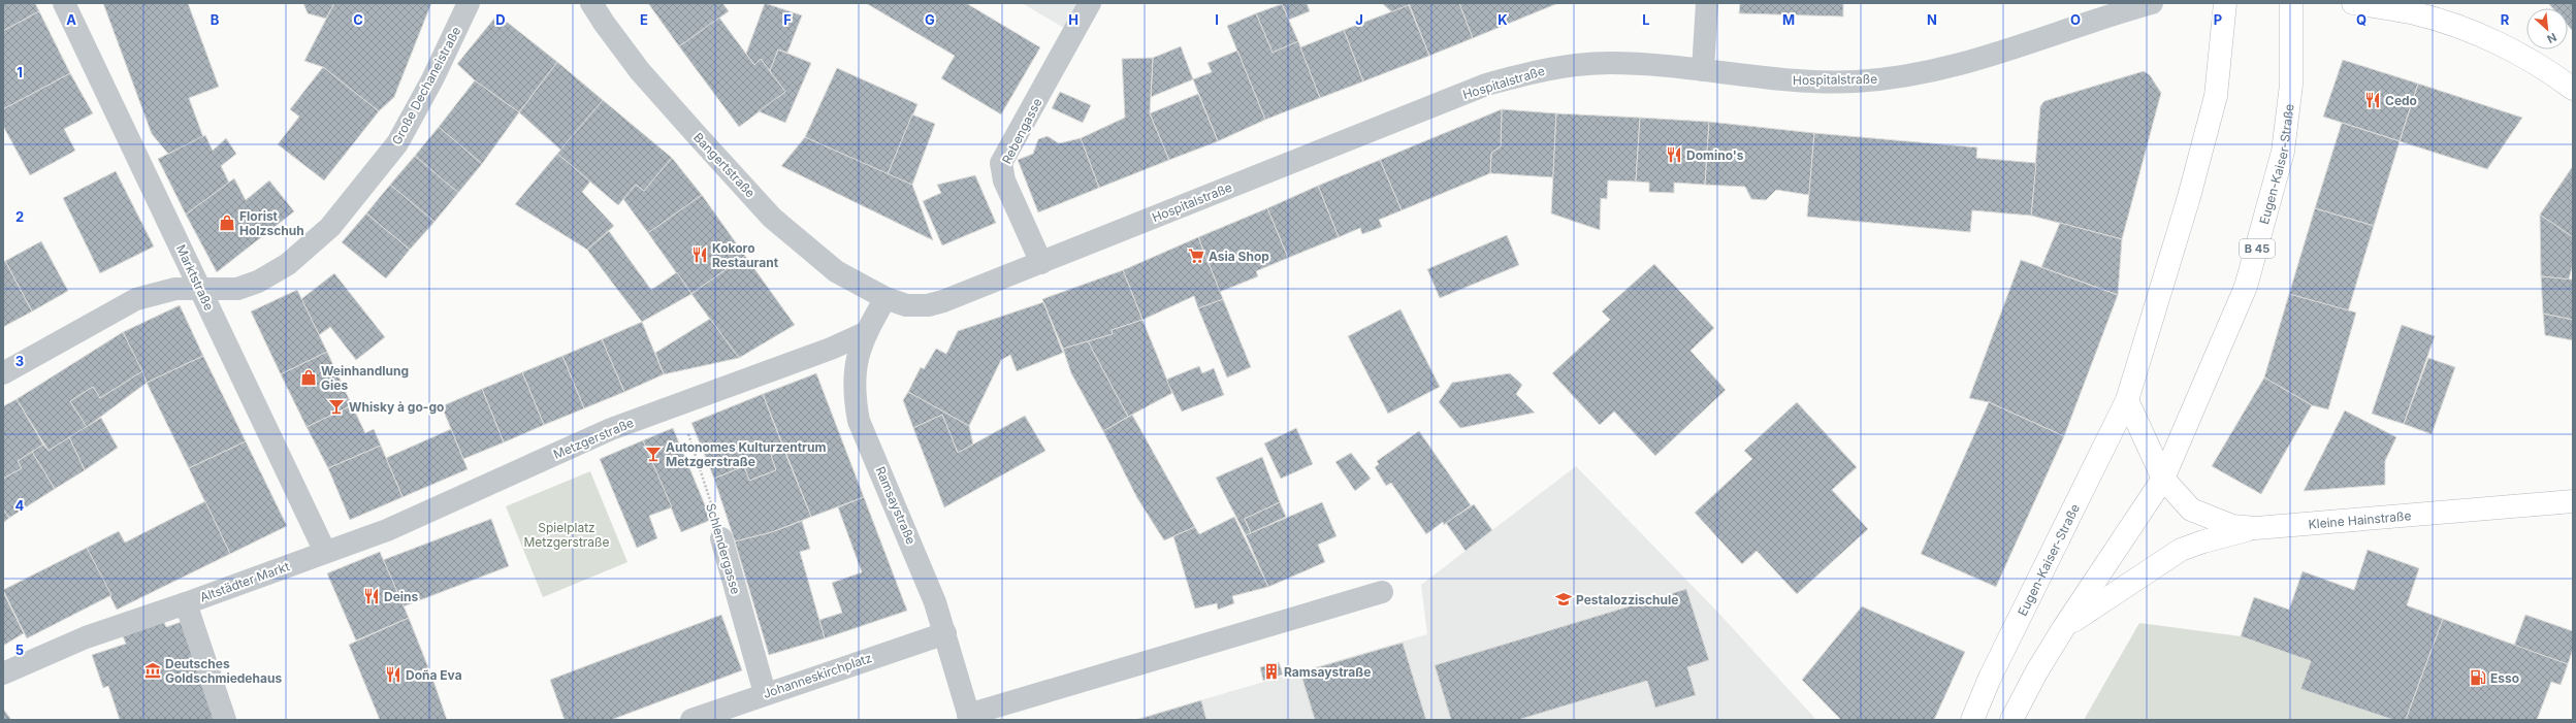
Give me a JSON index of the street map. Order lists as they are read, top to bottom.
{
  "streets": {
    "main road": ["Eugen-Kaiser-Straße", "B 45", "Kleine Hainstraße"],
    "street": [
      "Hospitalstraße",
      "Große Dechaneistraße",
      "Rebengasse",
      "Bangertstraße",
      "Marktstraße",
      "Metzgerstraße",
      "Ramsaystraße",
      "Schlendergasse",
      "Altstädter Markt",
      "Johanneskirchplatz"
    ]
  },
  "crossings": [
    ["Hospitalstraße", "Rebengasse"],
    ["Hospitalstraße", "Bangertstraße"],
    ["Hospitalstraße", "Ramsaystraße"],
    ["Große Dechaneistraße", "Marktstraße"],
    ["Eugen-Kaiser-Straße", "Kleine Hainstraße"],
    ["Bangertstraße", "Ramsaystraße"],
    ["Marktstraße", "Metzgerstraße"],
    ["Marktstraße", "Altstädter Markt"],
    ["Metzgerstraße", "Ramsaystraße"],
    ["Metzgerstraße", "Schlendergasse"],
    ["Metzgerstraße", "Altstädter Markt"],
    ["Ramsaystraße", "Johanneskirchplatz"],
    ["Schlendergasse", "Johanneskirchplatz"]
  ],
  "parks": ["Spielplatz Metzgerstraße"],
  "places": {
    "restaurant": [
      "Cedo",
      "Domino's",
      "Kokoro Restaurant",
      "Deins",
      "Doña Eva"
    ],
    "shop": ["Florist Holzschuh", "Weinhandlung Gies"],
    "supermarket": ["Asia Shop"],
    "bar": ["Whisky à go-go", "Autonomes Kulturzentrum Metzgerstraße"],
    "school or university": ["Pestalozzischule"],
    "museum": ["Deutsches Goldschmiedehaus"],
    "building": ["Ramsaystraße"],
    "fuel station": ["Esso"]
  },
  "north": "bottom right",
  "grid": {
    "columns": [
      "A",
      "B",
      "C",
      "D",
      "E",
      "F",
      "G",
      "H",
      "I",
      "J",
      "K",
      "L",
      "M",
      "N",
      "O",
      "P",
      "Q",
      "R"
    ],
    "rows": [
      "1",
      "2",
      "3",
      "4",
      "5"
    ]
  }
}
